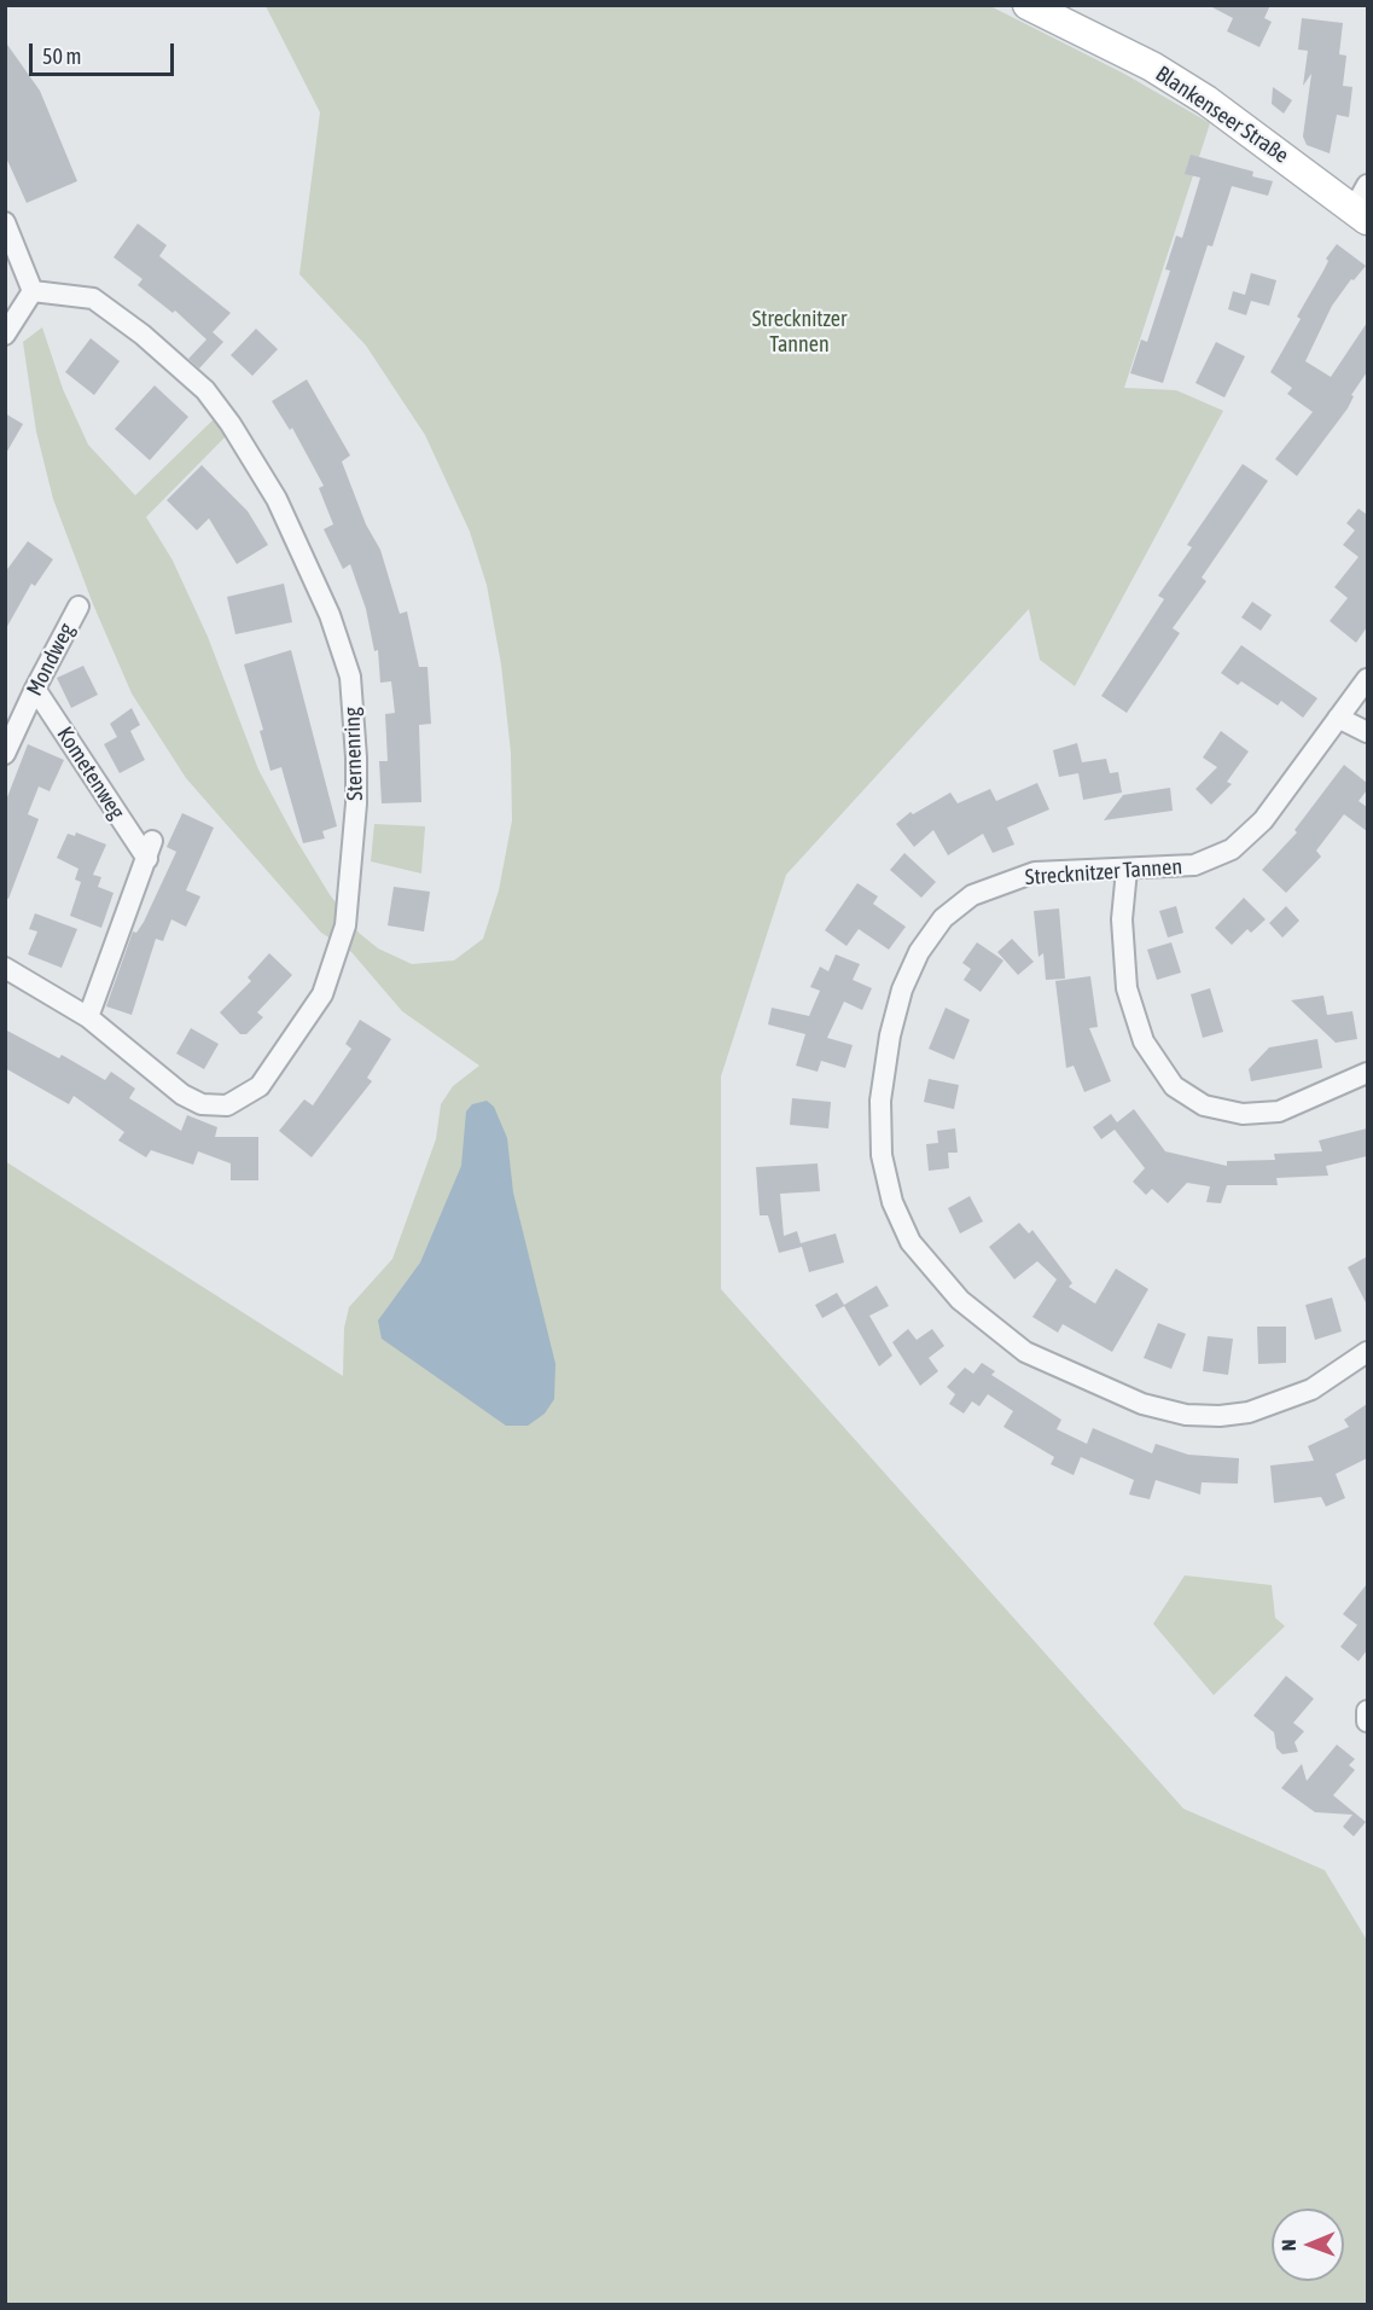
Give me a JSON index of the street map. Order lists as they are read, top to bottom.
{
  "streets": {
    "main road": ["Blankenseer Straße"],
    "street": [
      "Mondweg",
      "Sternenring",
      "Kometenweg",
      "Strecknitzer Tannen"
    ]
  },
  "crossings": [
    ["Mondweg", "Kometenweg"],
    ["Sternenring", "Kometenweg"]
  ],
  "parks": ["Strecknitzer Tannen"],
  "scale_bar": "50 m",
  "north": "left"
}
